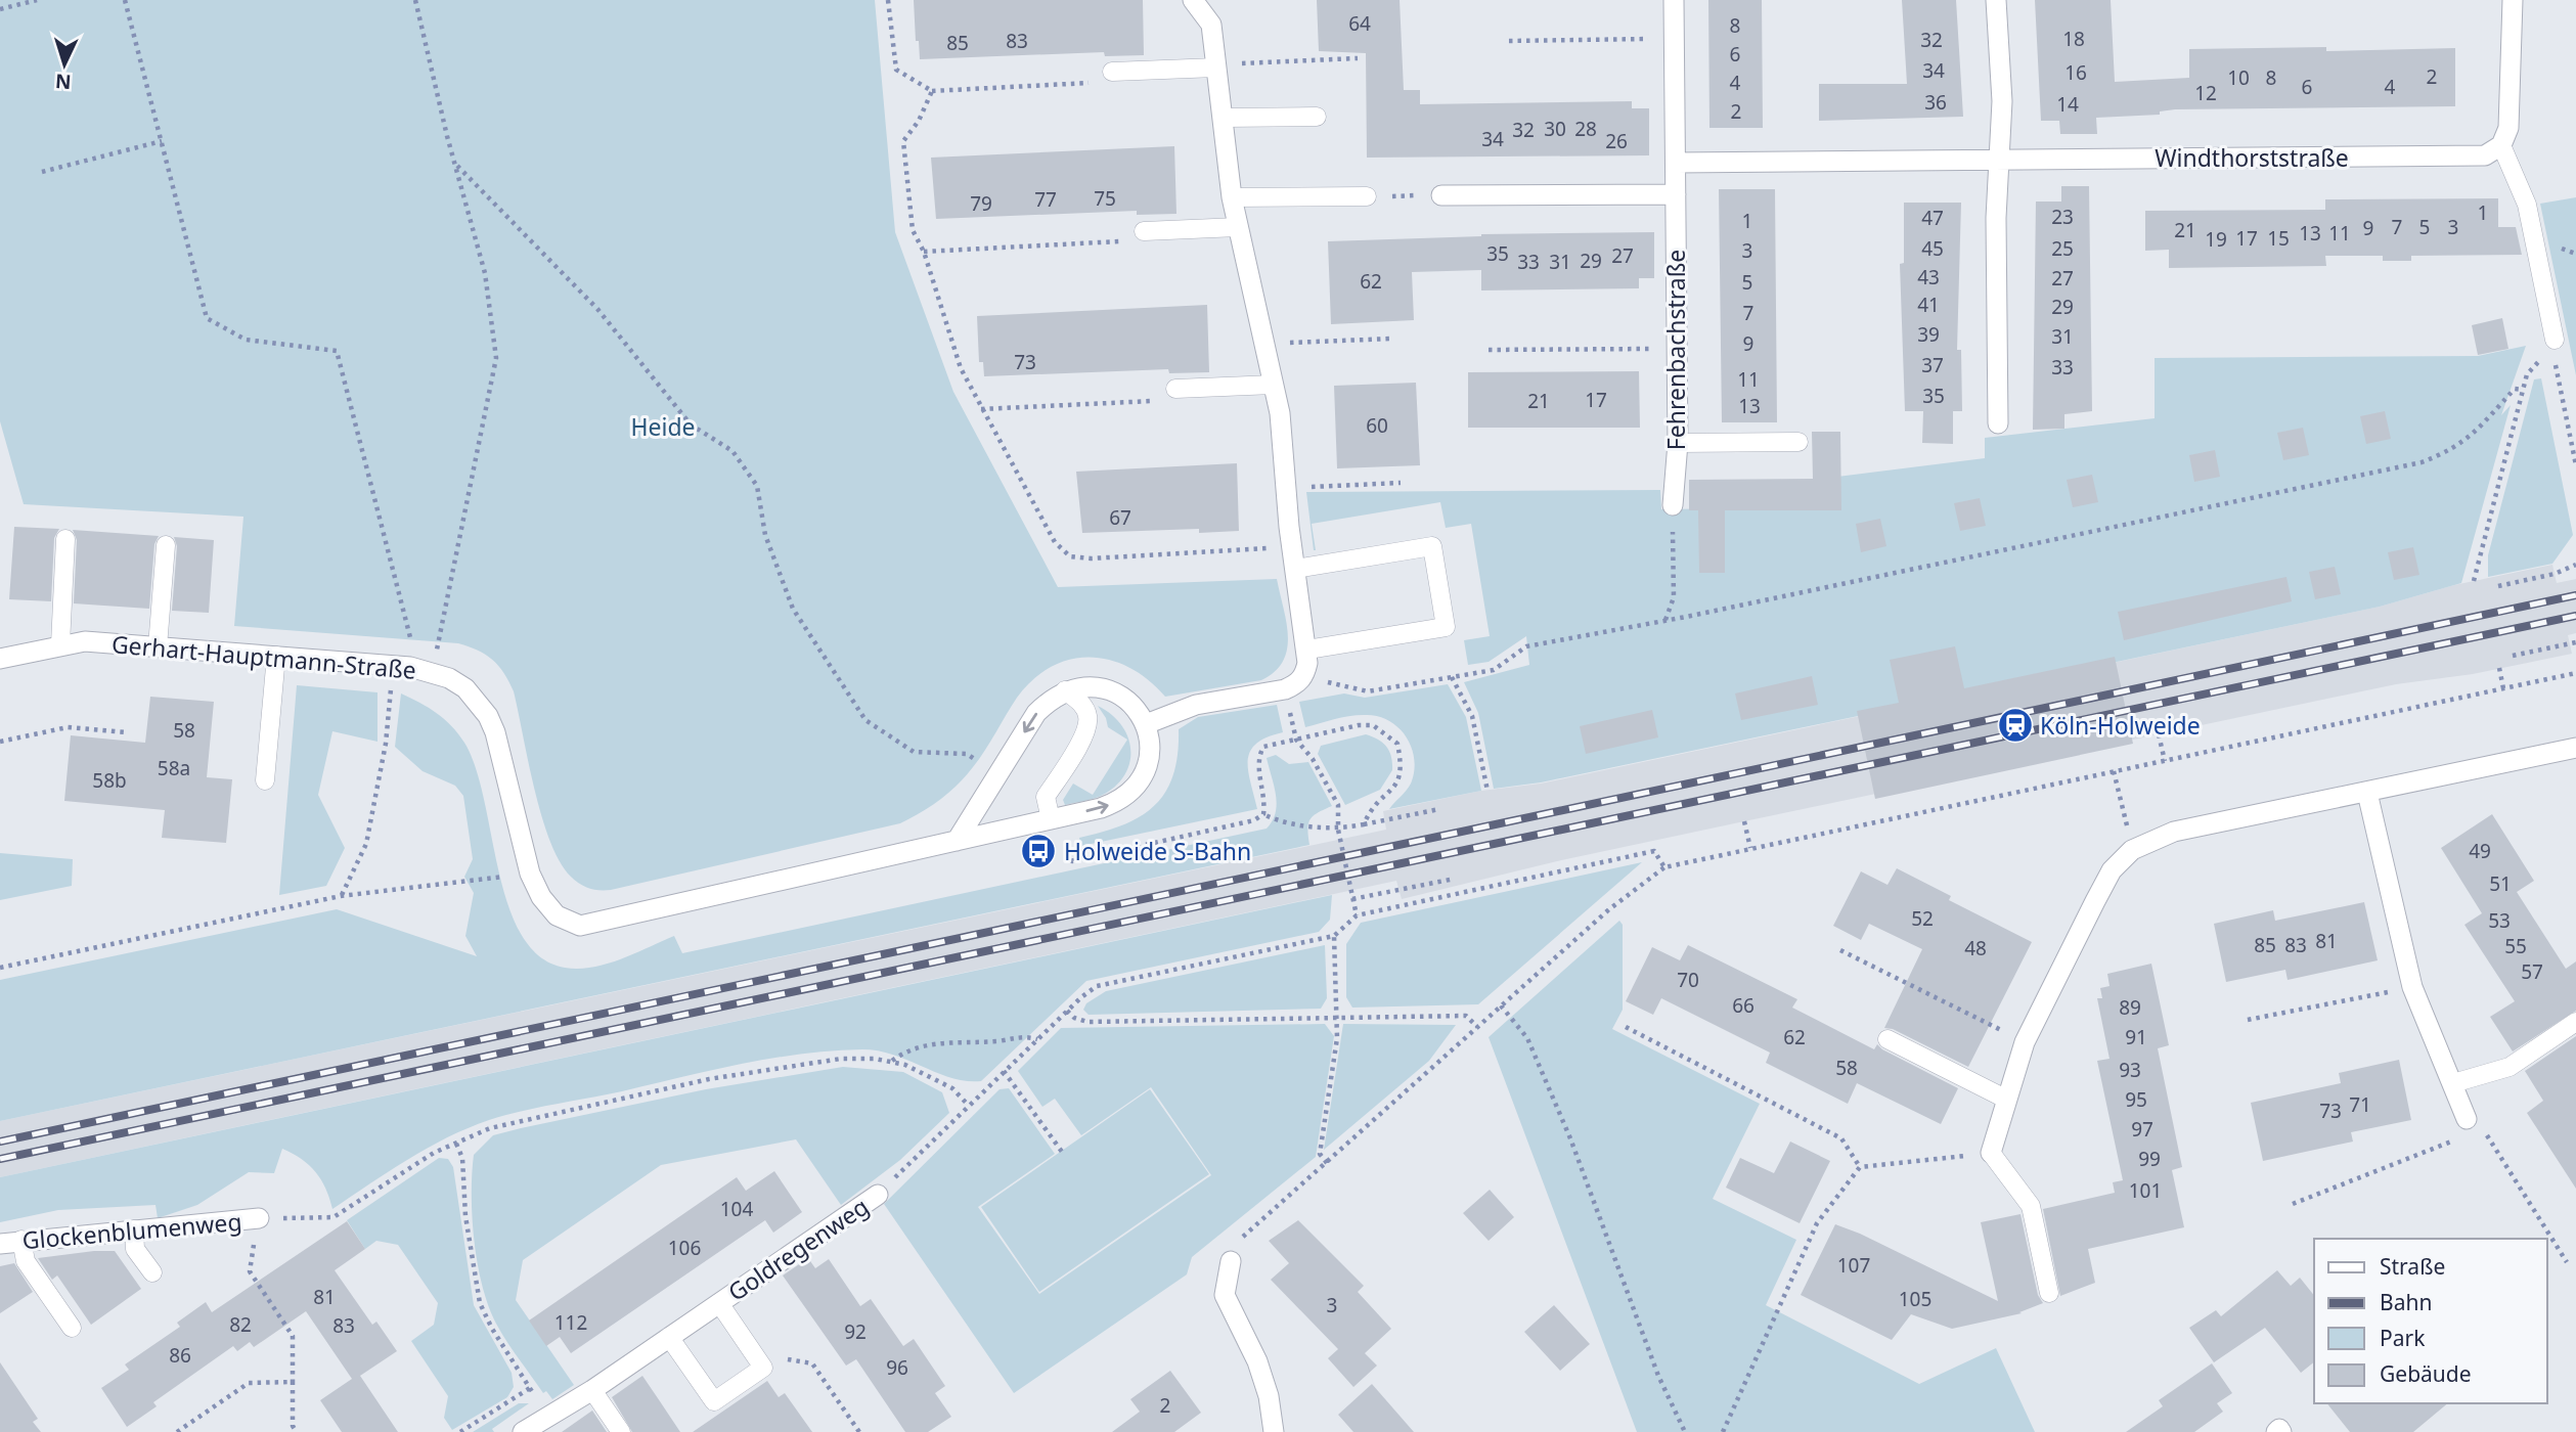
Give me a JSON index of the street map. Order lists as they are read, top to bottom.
{
  "streets": {
    "street": [
      "Windthorststraße",
      "Fehrenbachstraße",
      "Gerhart-Hauptmann-Straße",
      "Glockenblumenweg",
      "Goldregenweg"
    ]
  },
  "crossings": [
    ["Windthorststraße", "Fehrenbachstraße"]
  ],
  "parks": ["Heide"],
  "places": {
    "station": ["Köln-Holweide"],
    "bus stop": ["Holweide S-Bahn"]
  },
  "house_numbers": [
    "64",
    "8",
    "18",
    "32",
    "83",
    "85",
    "6",
    "34",
    "16",
    "2",
    "10",
    "8",
    "4",
    "6",
    "4",
    "12",
    "36",
    "14",
    "2",
    "30",
    "28",
    "32",
    "34",
    "26",
    "75",
    "77",
    "79",
    "1",
    "23",
    "47",
    "1",
    "7",
    "5",
    "3",
    "9",
    "21",
    "13",
    "11",
    "17",
    "15",
    "19",
    "45",
    "25",
    "3",
    "35",
    "27",
    "29",
    "33",
    "31",
    "43",
    "27",
    "62",
    "5",
    "41",
    "29",
    "7",
    "39",
    "31",
    "9",
    "73",
    "37",
    "33",
    "11",
    "35",
    "17",
    "21",
    "13",
    "60",
    "67",
    "58",
    "58a",
    "58b",
    "49",
    "51",
    "52",
    "53",
    "81",
    "85",
    "83",
    "55",
    "48",
    "57",
    "70",
    "66",
    "89",
    "62",
    "91",
    "58",
    "93",
    "95",
    "71",
    "73",
    "97",
    "99",
    "101",
    "104",
    "106",
    "107",
    "81",
    "105",
    "3",
    "112",
    "82",
    "83",
    "92",
    "86",
    "96",
    "2"
  ],
  "legend": [
    "Straße",
    "Bahn",
    "Park",
    "Gebäude"
  ],
  "north": "bottom"
}
